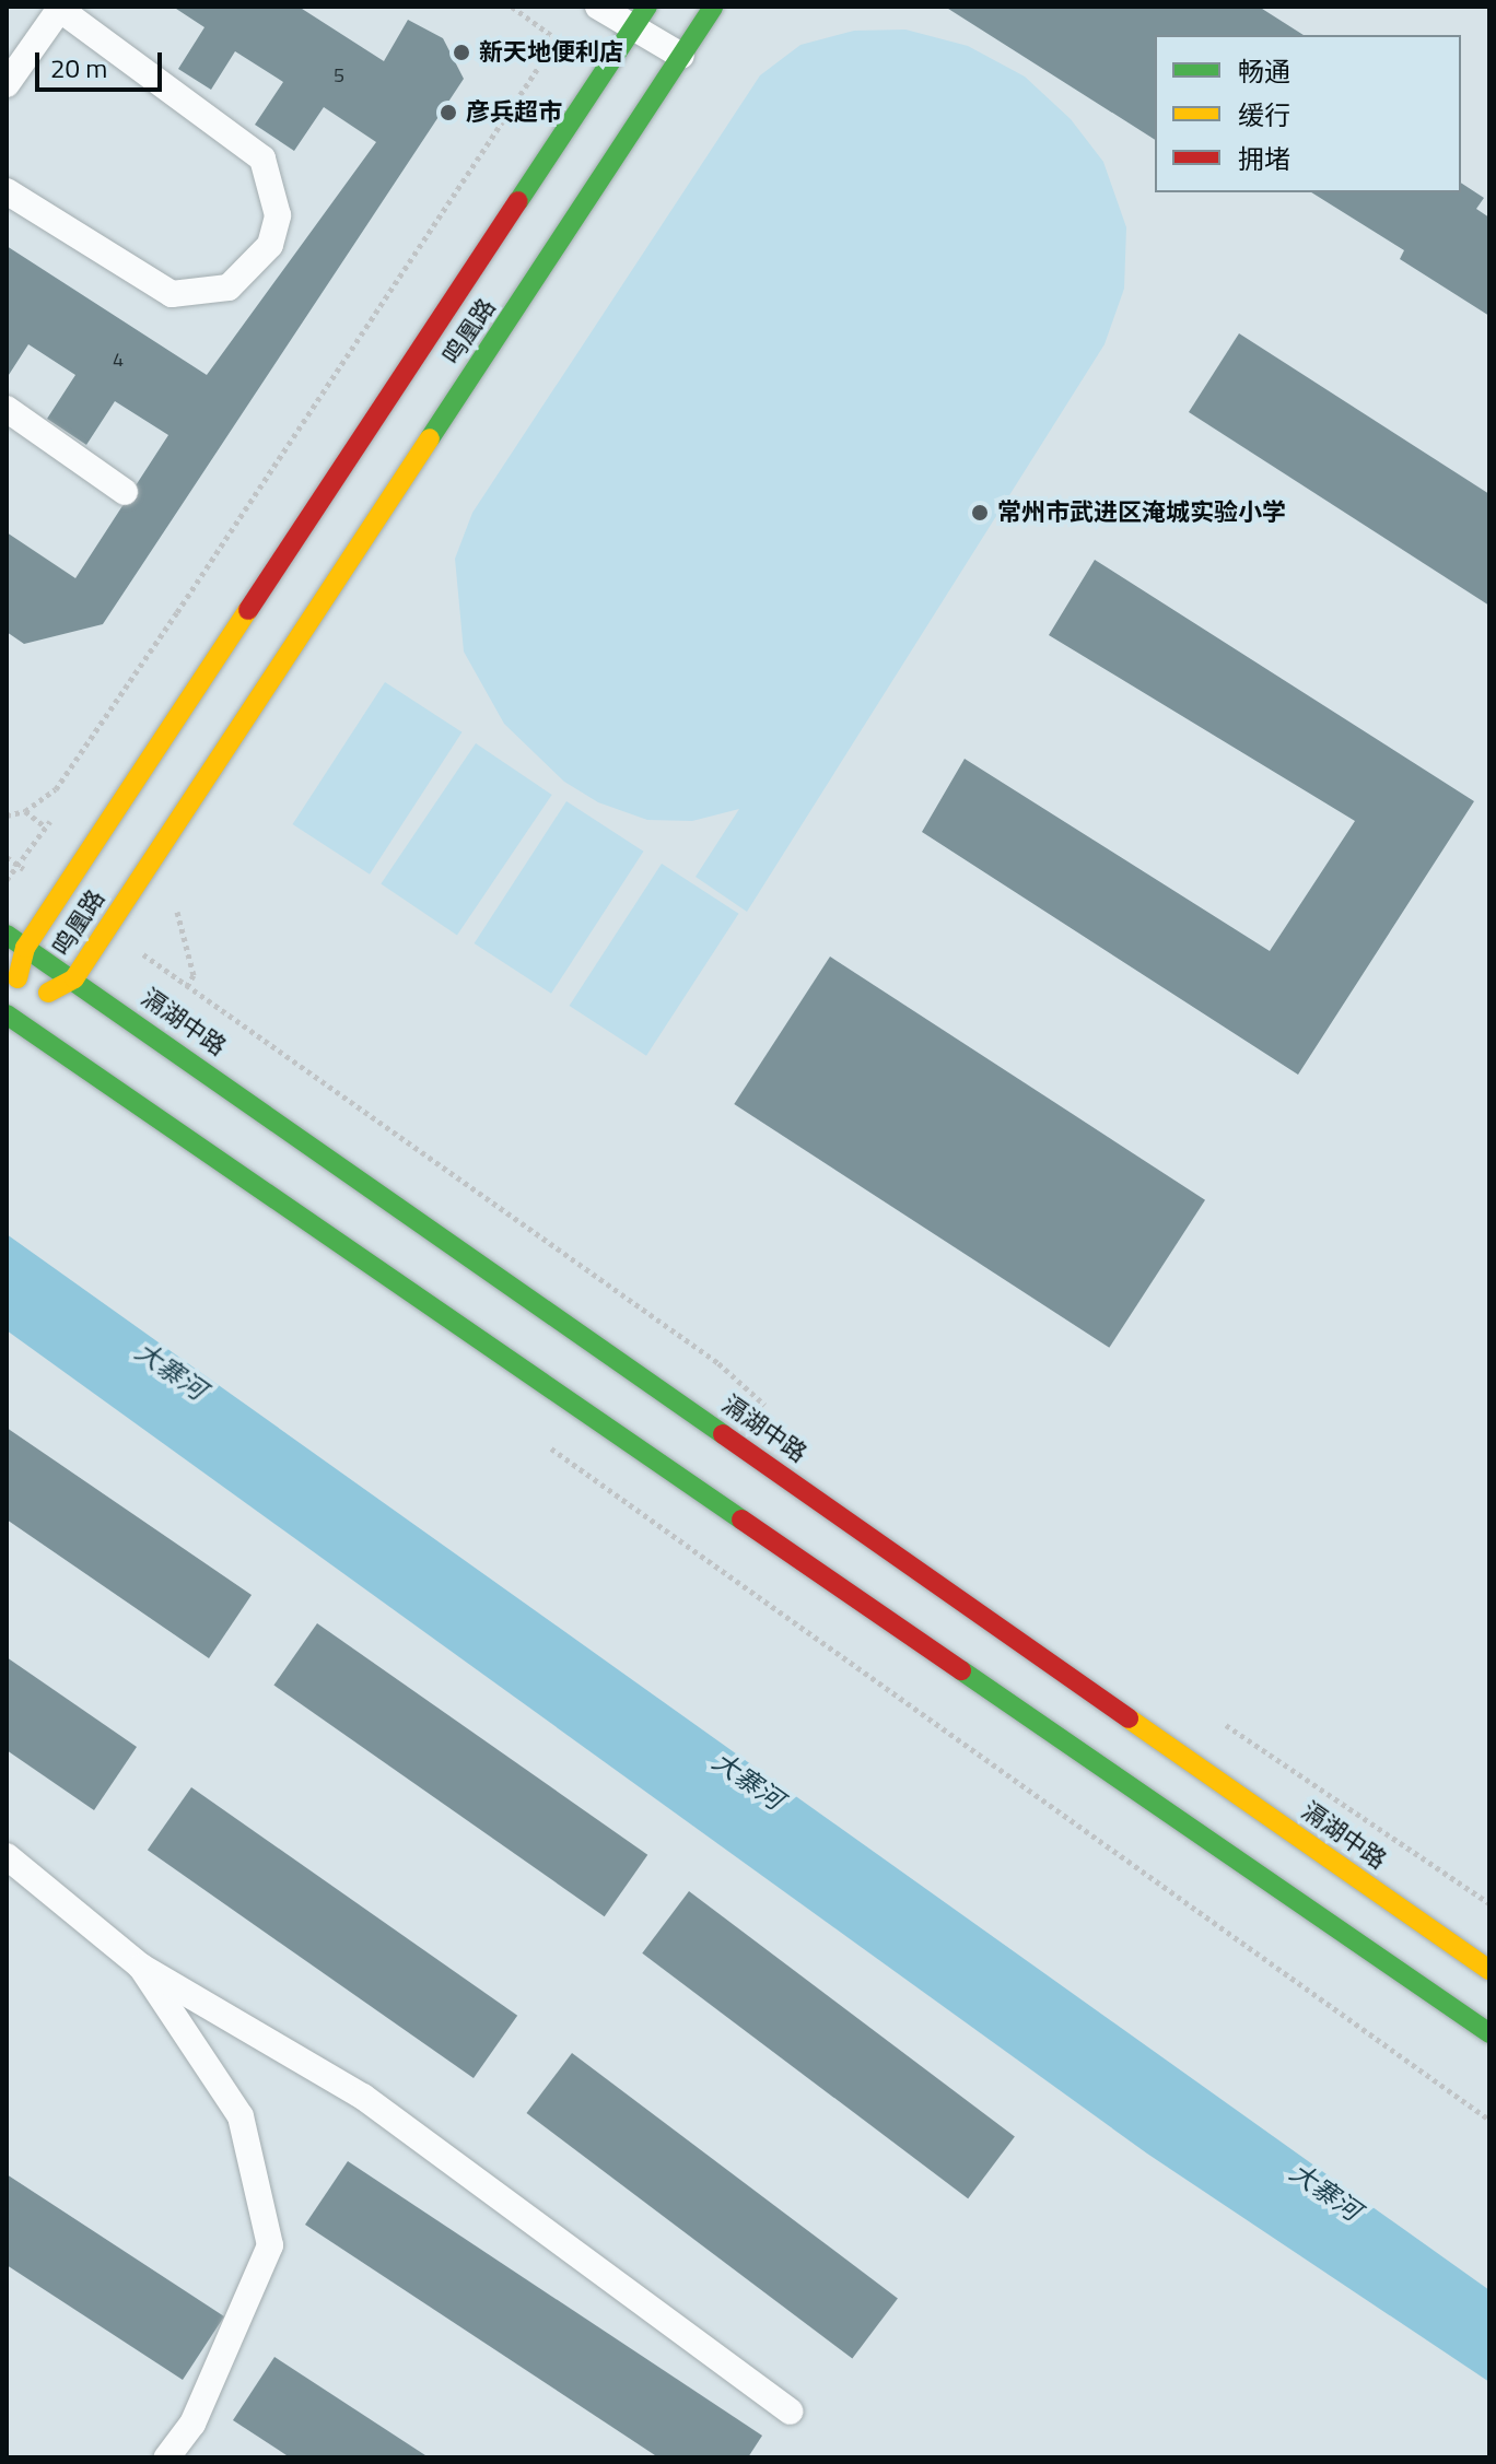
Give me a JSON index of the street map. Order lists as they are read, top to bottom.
{
  "streets": {
    "main road": ["鸣凰路", "滆湖中路"]
  },
  "crossings": [
    ["鸣凰路", "滆湖中路"]
  ],
  "water": ["大寨河"],
  "places": ["新天地便利店", "彦兵超市", "常州市武进区淹城实验小学"],
  "house_numbers": ["5", "4"],
  "legend": ["畅通", "缓行", "拥堵"],
  "scale_bar": "20 m"
}
